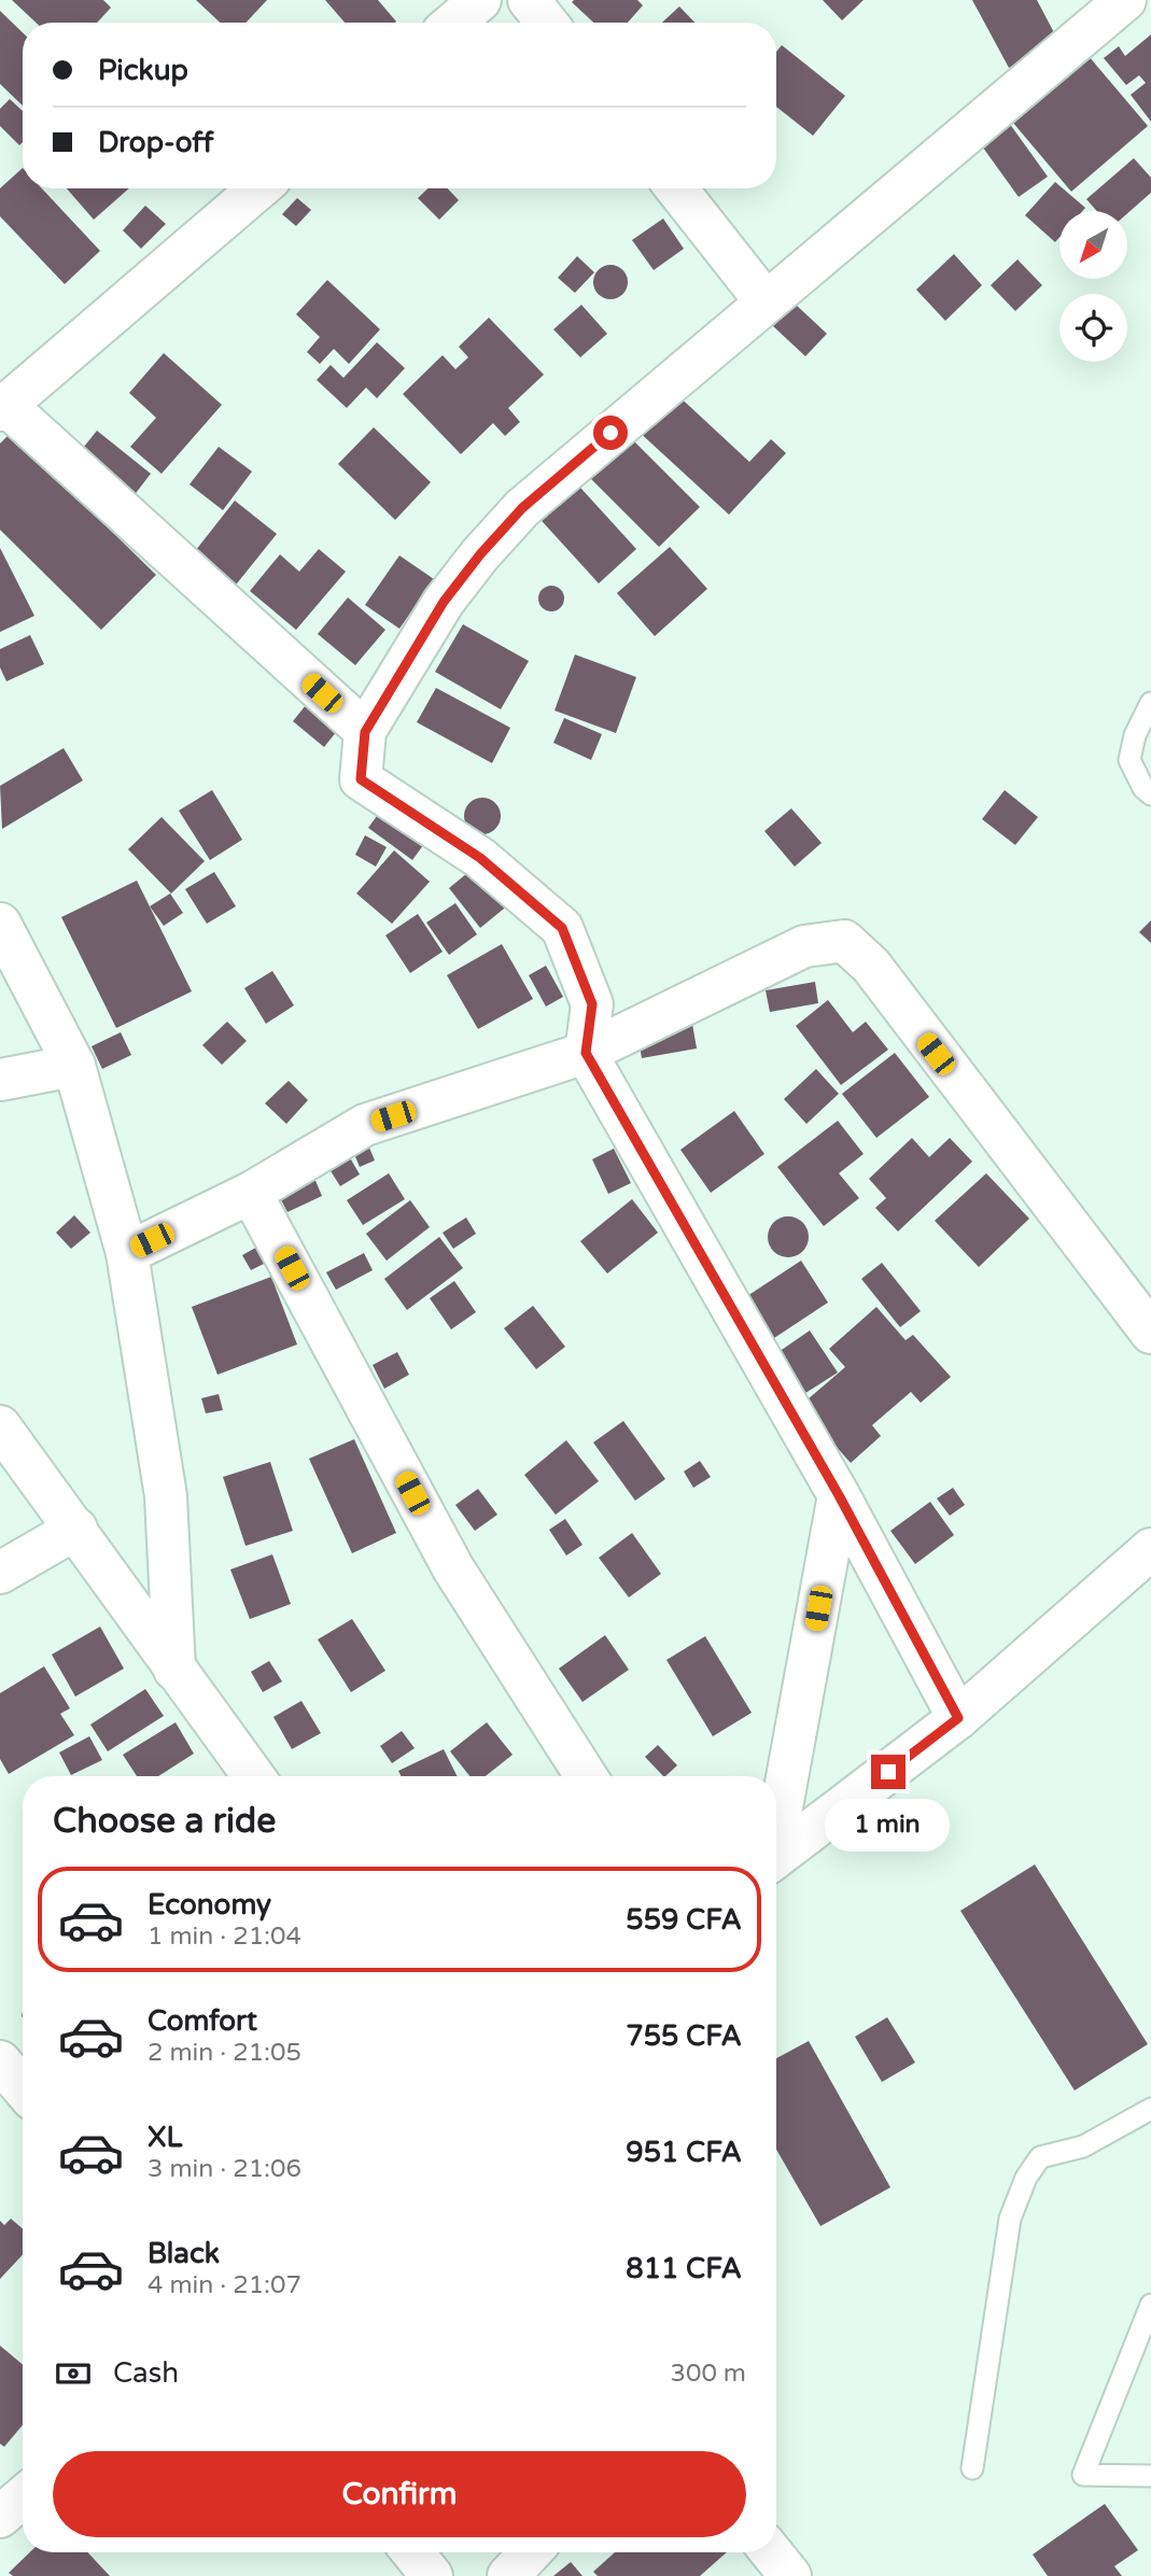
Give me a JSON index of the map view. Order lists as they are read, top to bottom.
{
  "north": "bottom left",
  "page": {
    "banner": ["Pickup", "Drop-off"],
    "heading": "Choose a ride",
    "bubble": "1 min",
    "list": [
      {
        "name": "Economy",
        "note": "1 min · 21:04",
        "value": "559 CFA"
      },
      {
        "name": "Comfort",
        "note": "2 min · 21:05",
        "value": "755 CFA"
      },
      {
        "name": "XL",
        "note": "3 min · 21:06",
        "value": "951 CFA"
      },
      {
        "name": "Black",
        "note": "4 min · 21:07",
        "value": "811 CFA"
      }
    ],
    "pay": ["Cash", "300 m"],
    "buttons": "Confirm"
  }
}
